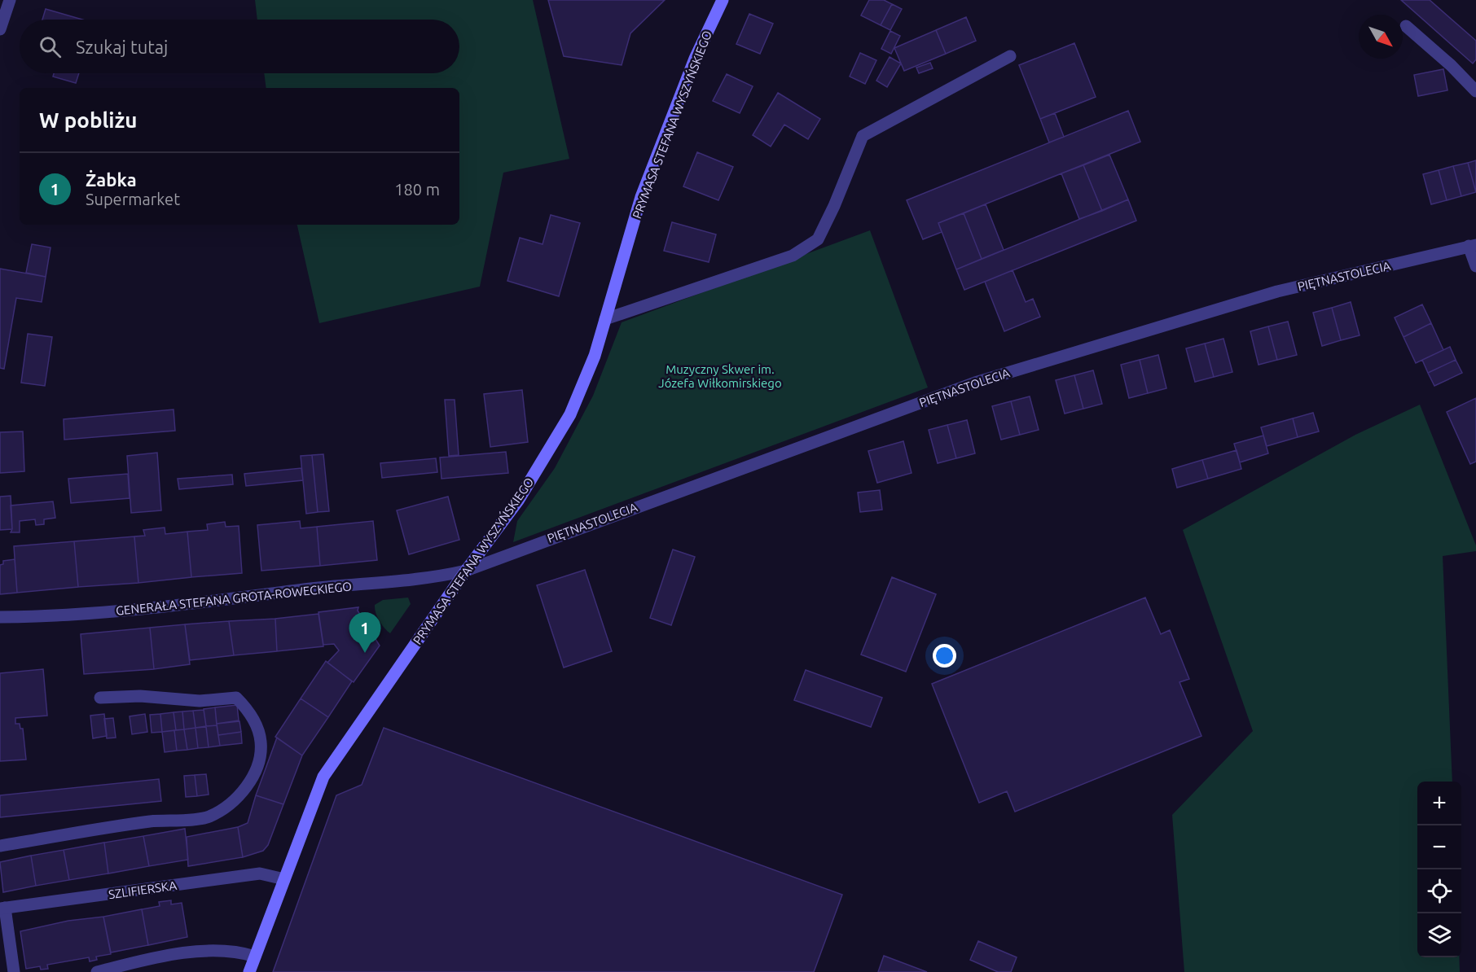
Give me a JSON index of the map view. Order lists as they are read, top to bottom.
{
  "streets": {
    "street": [
      "PRYMASA STEFANA WYSZYŃSKIEGO",
      "PIĘTNASTOLECIA",
      "GENERAŁA STEFANA GROTA-ROWECKIEGO",
      "SZLIFIERSKA"
    ]
  },
  "crossings": [
    ["PRYMASA STEFANA WYSZYŃSKIEGO", "PIĘTNASTOLECIA"],
    ["PRYMASA STEFANA WYSZYŃSKIEGO", "GENERAŁA STEFANA GROTA-ROWECKIEGO"],
    ["PRYMASA STEFANA WYSZYŃSKIEGO", "SZLIFIERSKA"],
    ["PIĘTNASTOLECIA", "GENERAŁA STEFANA GROTA-ROWECKIEGO"]
  ],
  "parks": ["Muzyczny Skwer im. Józefa Wiłkomirskiego"],
  "north": "bottom right",
  "page": {
    "search": "Szukaj tutaj",
    "heading": "W pobliżu",
    "list": [
      {
        "mark": "1",
        "name": "Żabka",
        "note": "Supermarket",
        "value": "180 m"
      }
    ],
    "pins": "1",
    "map_buttons": ["+", "−"]
  }
}
